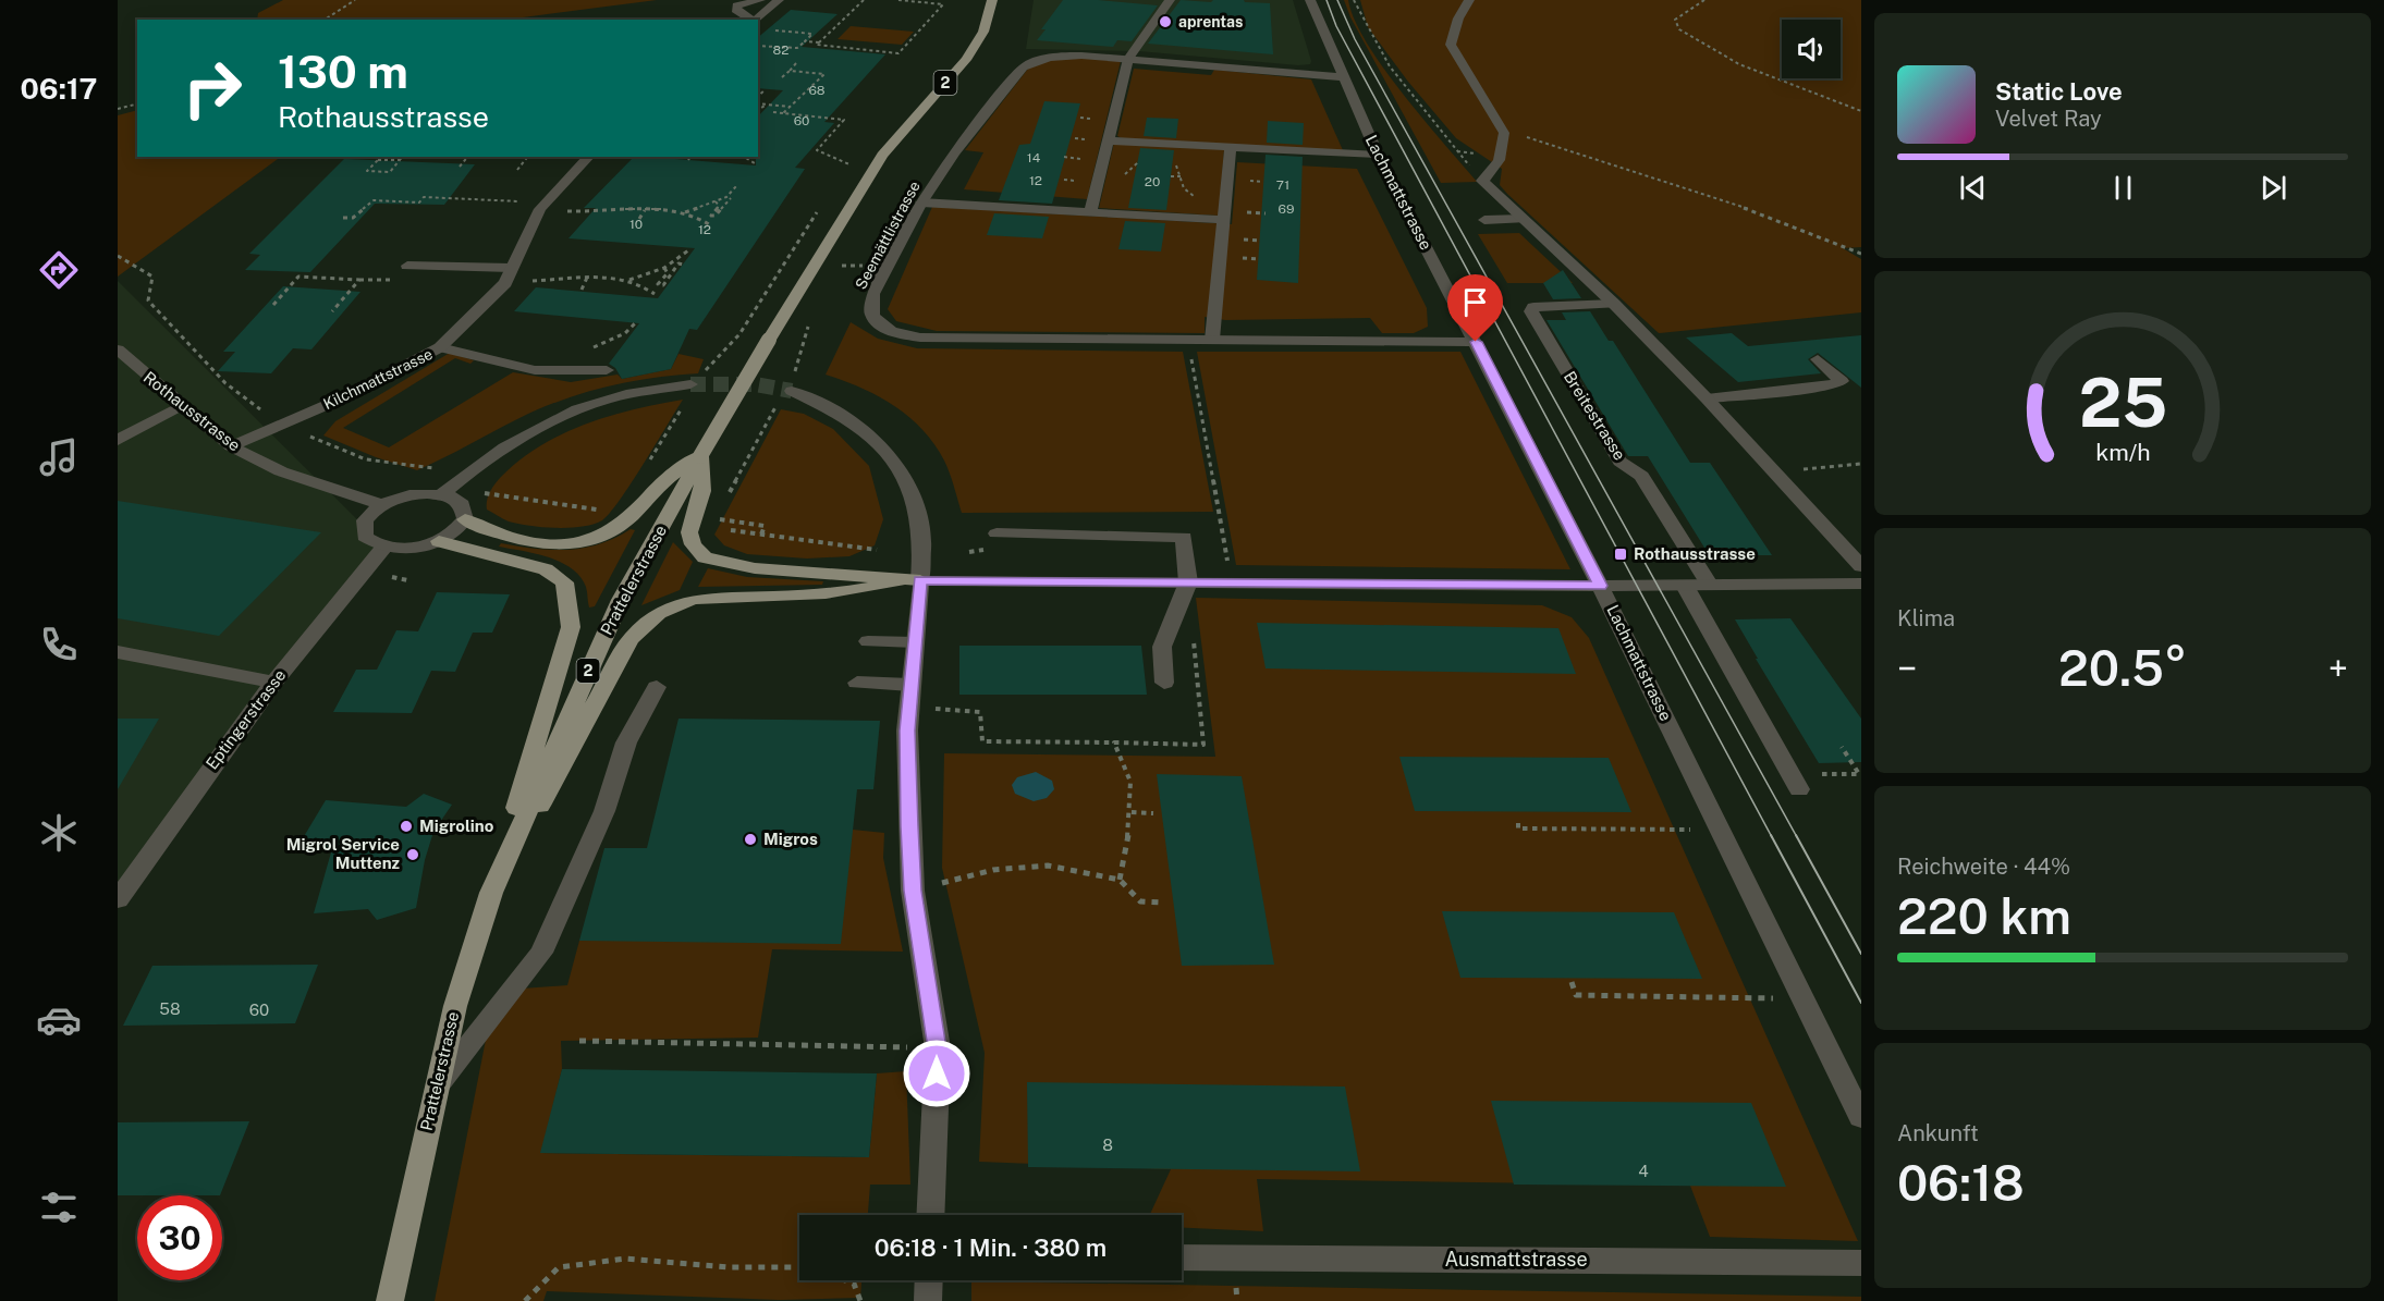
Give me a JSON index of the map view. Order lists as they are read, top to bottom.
{
  "streets": {
    "main road": ["2", "Prattelerstrasse"],
    "street": [
      "Lachmattstrasse",
      "Seemättlistrasse",
      "Kilchmattstrasse",
      "Rothausstrasse",
      "Breitestrasse",
      "Eptingerstrasse",
      "Ausmattstrasse"
    ]
  },
  "crossings": [
    ["Lachmattstrasse", "Seemättlistrasse"],
    ["Kilchmattstrasse", "Rothausstrasse"]
  ],
  "places": {
    "other": [
      "aprentas",
      "Migrolino",
      "Migros",
      "Migrol Service Muttenz"
    ],
    "transit": ["Rothausstrasse"]
  },
  "house_numbers": [
    "82",
    "68",
    "60",
    "14",
    "12",
    "20",
    "71",
    "69",
    "10",
    "12",
    "58",
    "60",
    "8",
    "4"
  ],
  "page": {
    "tabs": "06:17",
    "turn": ["130 m", "Rothausstrasse"],
    "song": ["Static Love", "Velvet Ray"],
    "tile": [
      "Klima",
      ["Reichweite · 44%", "220 km"],
      ["Ankunft", "06:18"]
    ],
    "heat": ["−", "20.5°", "+"],
    "limit": "30",
    "trip": "06:18 · 1 Min. · 380 m",
    "gauge": ["25", "km/h"]
  }
}
